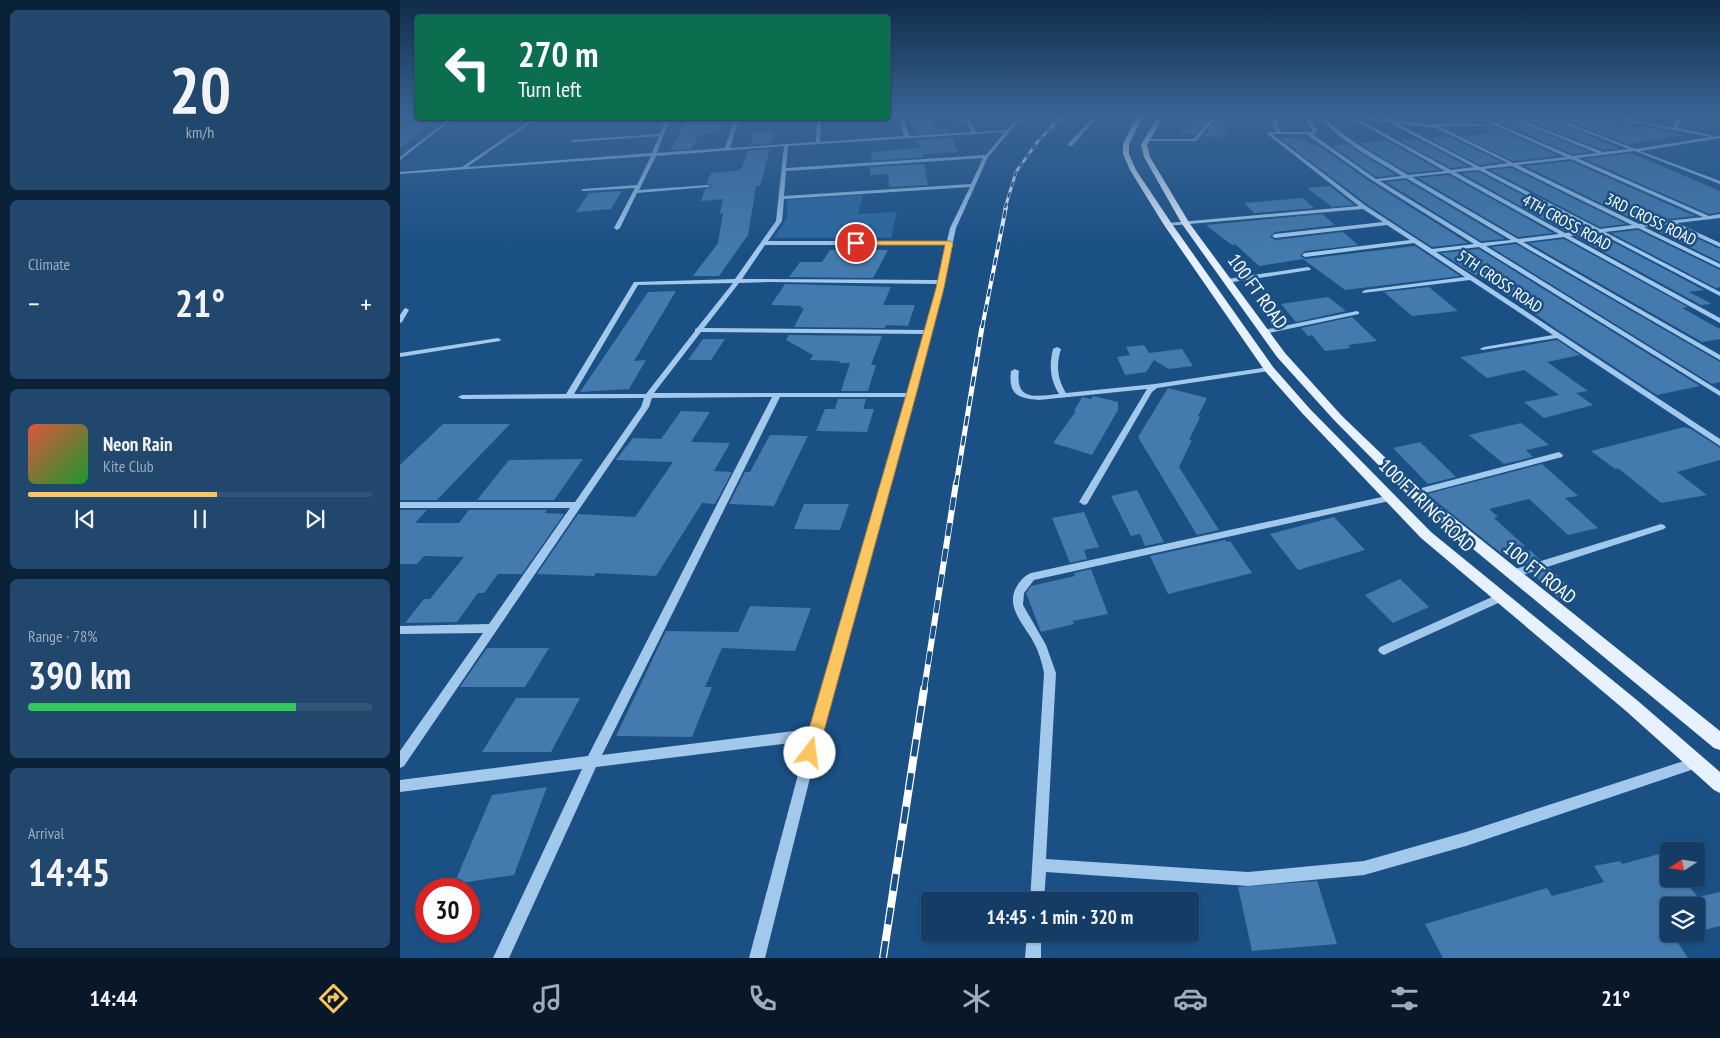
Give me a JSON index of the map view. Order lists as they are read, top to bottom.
{
  "streets": {
    "main road": ["100 FT ROAD", "100 FT RING ROAD"],
    "street": ["3RD CROSS ROAD", "4TH CROSS ROAD", "5TH CROSS ROAD"]
  },
  "north": "left",
  "page": {
    "tile": [
      ["20", "km/h"],
      "Climate",
      ["Range · 78%", "390 km"],
      ["Arrival", "14:45"]
    ],
    "turn": ["270 m", "Turn left"],
    "heat": ["−", "21°", "+"],
    "song": ["Neon Rain", "Kite Club"],
    "limit": "30",
    "trip": "14:45 · 1 min · 320 m",
    "tabs": ["14:44", "21°"]
  }
}
